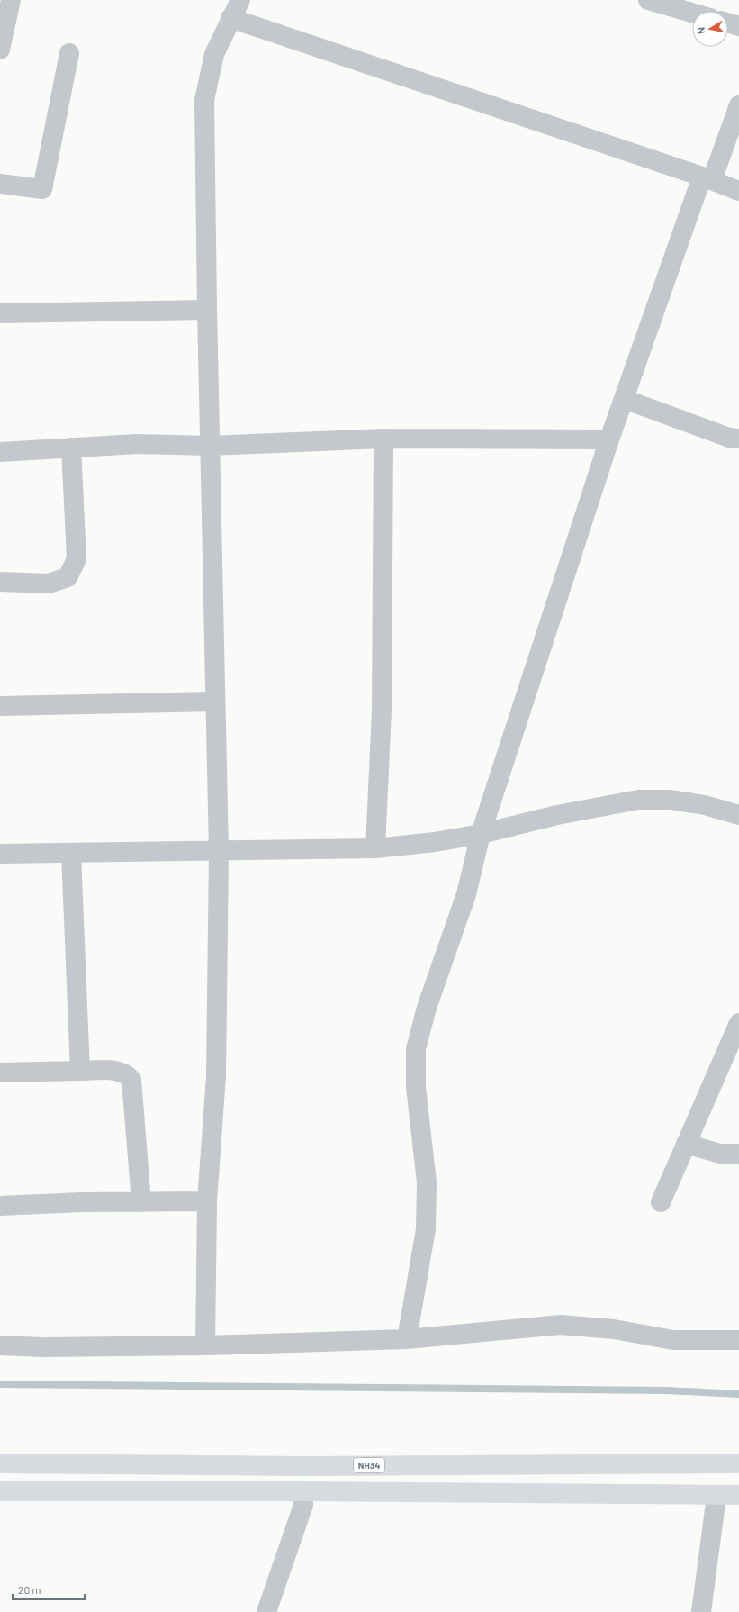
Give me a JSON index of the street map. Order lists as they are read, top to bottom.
{
  "streets": {
    "highway": ["NH34"]
  },
  "scale_bar": "20 m",
  "north": "left"
}
